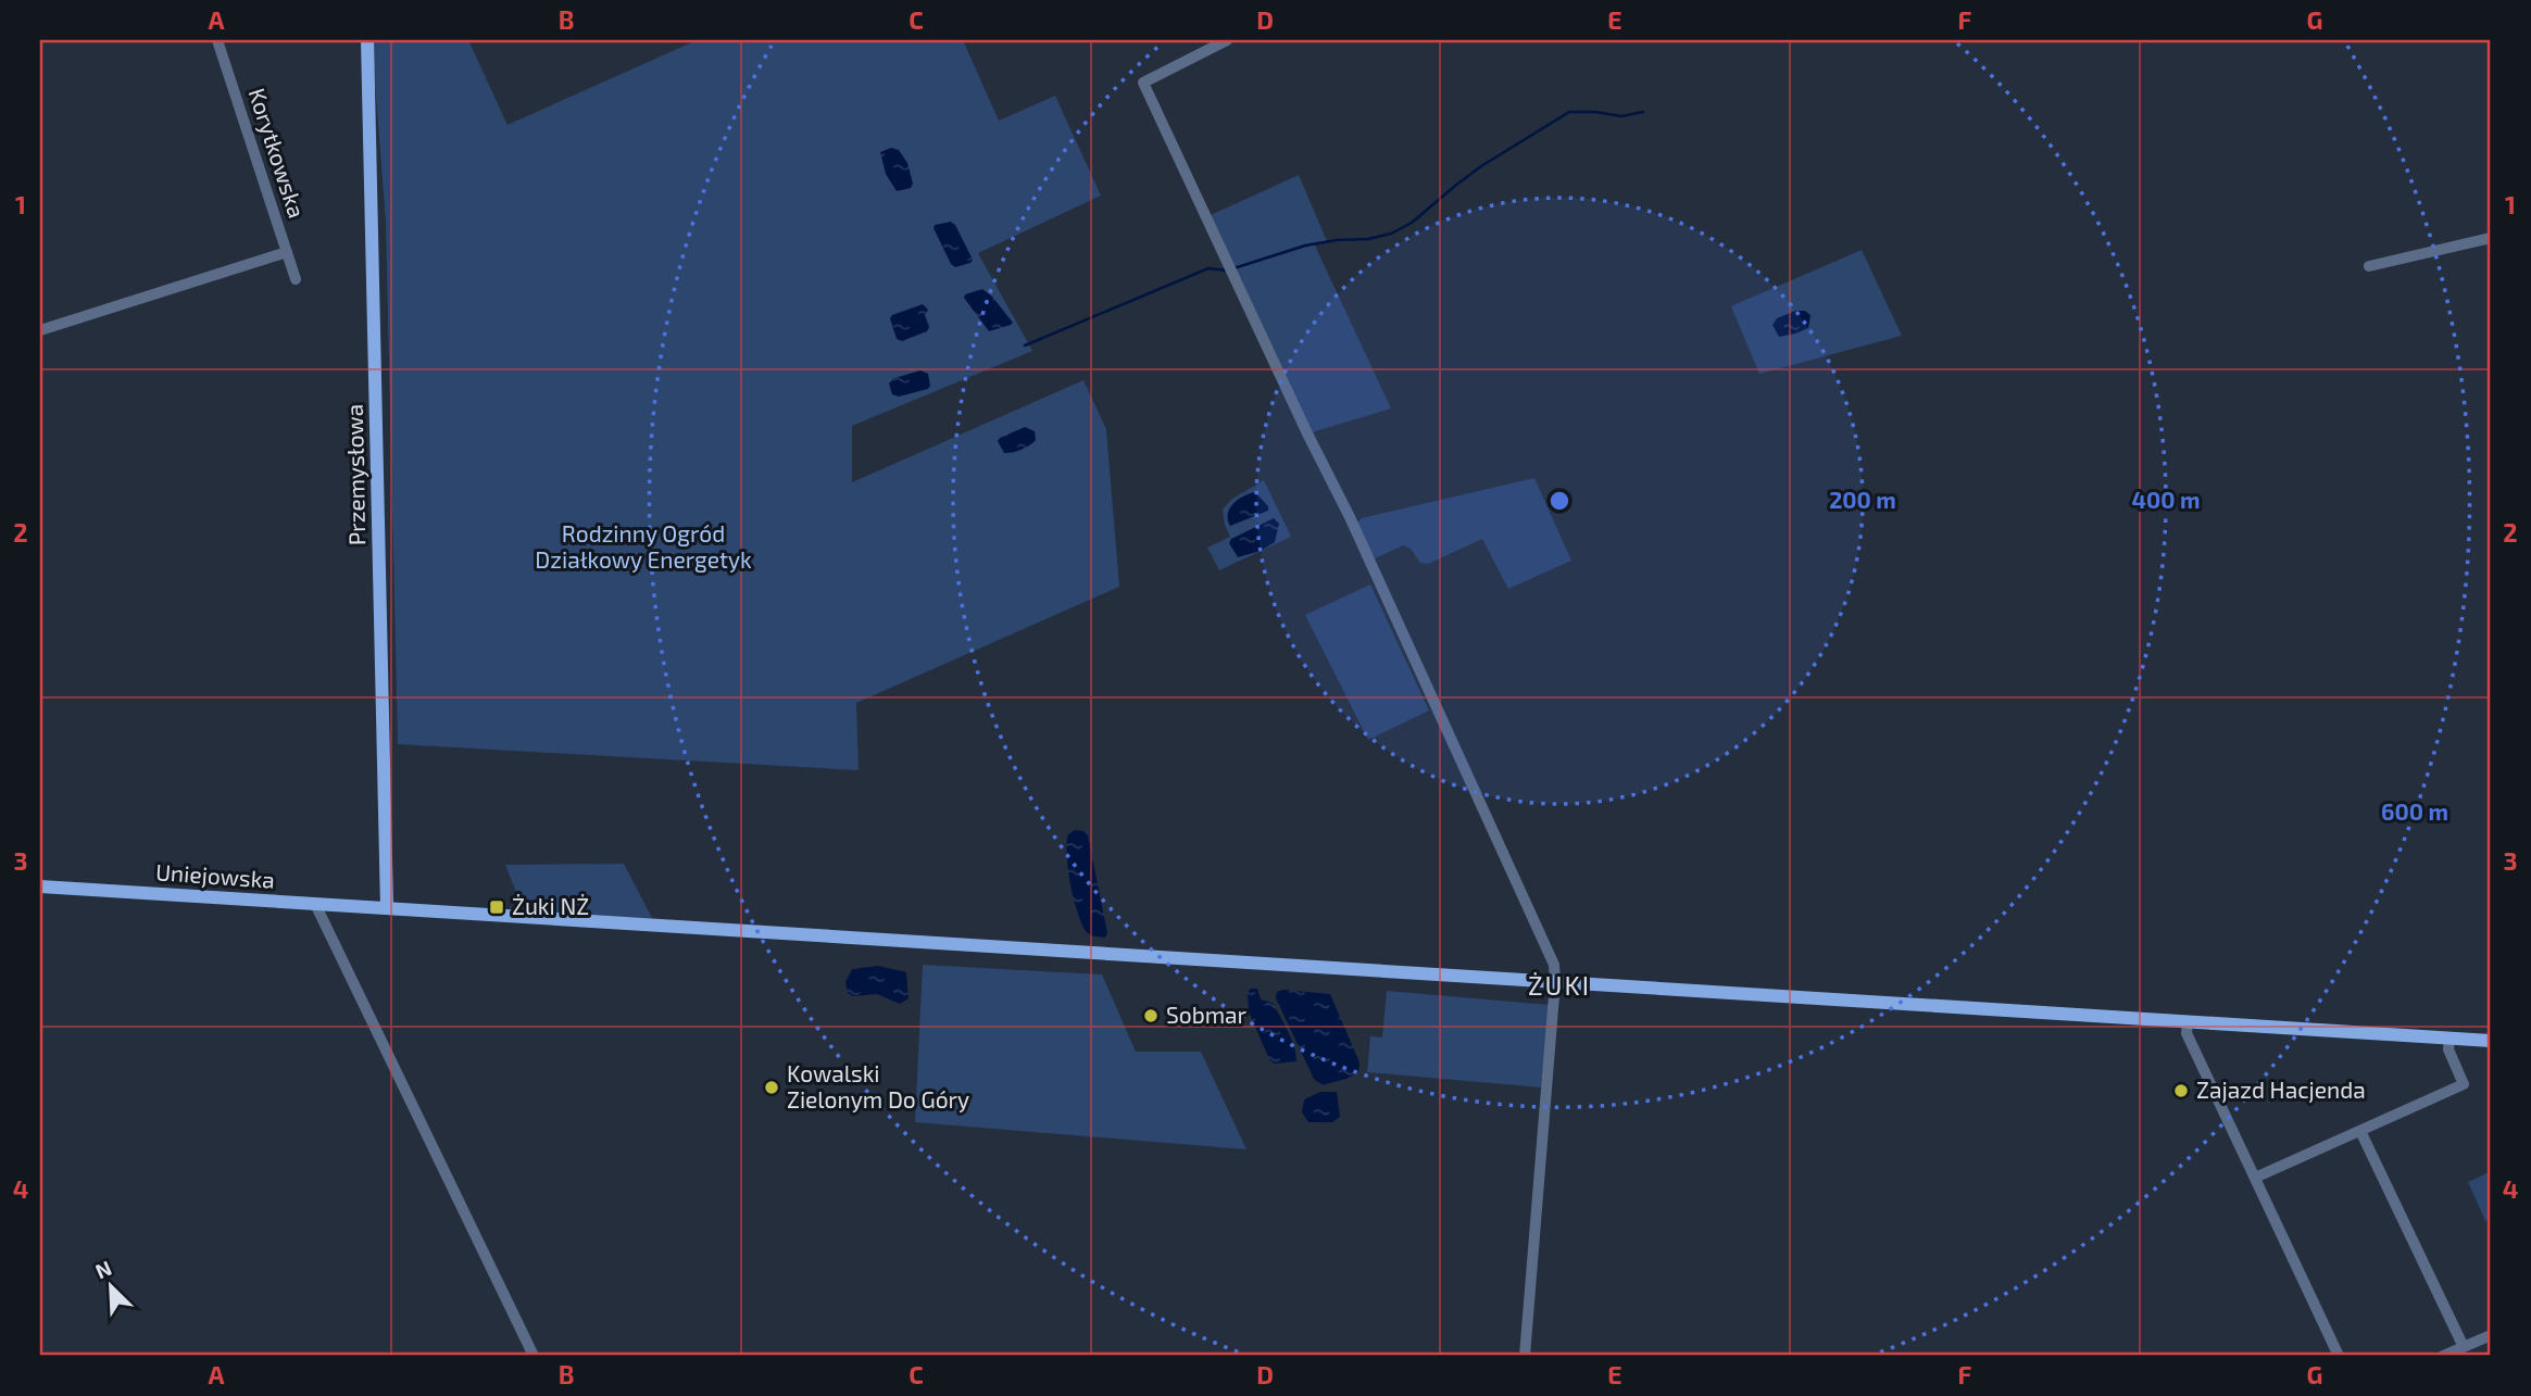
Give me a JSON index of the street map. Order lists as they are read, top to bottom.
{
  "streets": {
    "main road": ["Przemysłowa", "Uniejowska"],
    "street": ["Korytkowska"]
  },
  "crossings": [
    ["Przemysłowa", "Uniejowska"]
  ],
  "districts": ["ŻUKI"],
  "parks": ["Rodzinny Ogród Działkowy Energetyk"],
  "places": {
    "transit": ["Żuki NŻ"],
    "other": ["Sobmar", "Kowalski Zielonym Do Góry", "Zajazd Hacjenda"]
  },
  "north": "top left",
  "grid": {
    "columns": [
      "A",
      "B",
      "C",
      "D",
      "E",
      "F",
      "G"
    ],
    "rows": [
      "1",
      "2",
      "3",
      "4"
    ]
  },
  "rings": ["200 m", "400 m", "600 m"]
}
